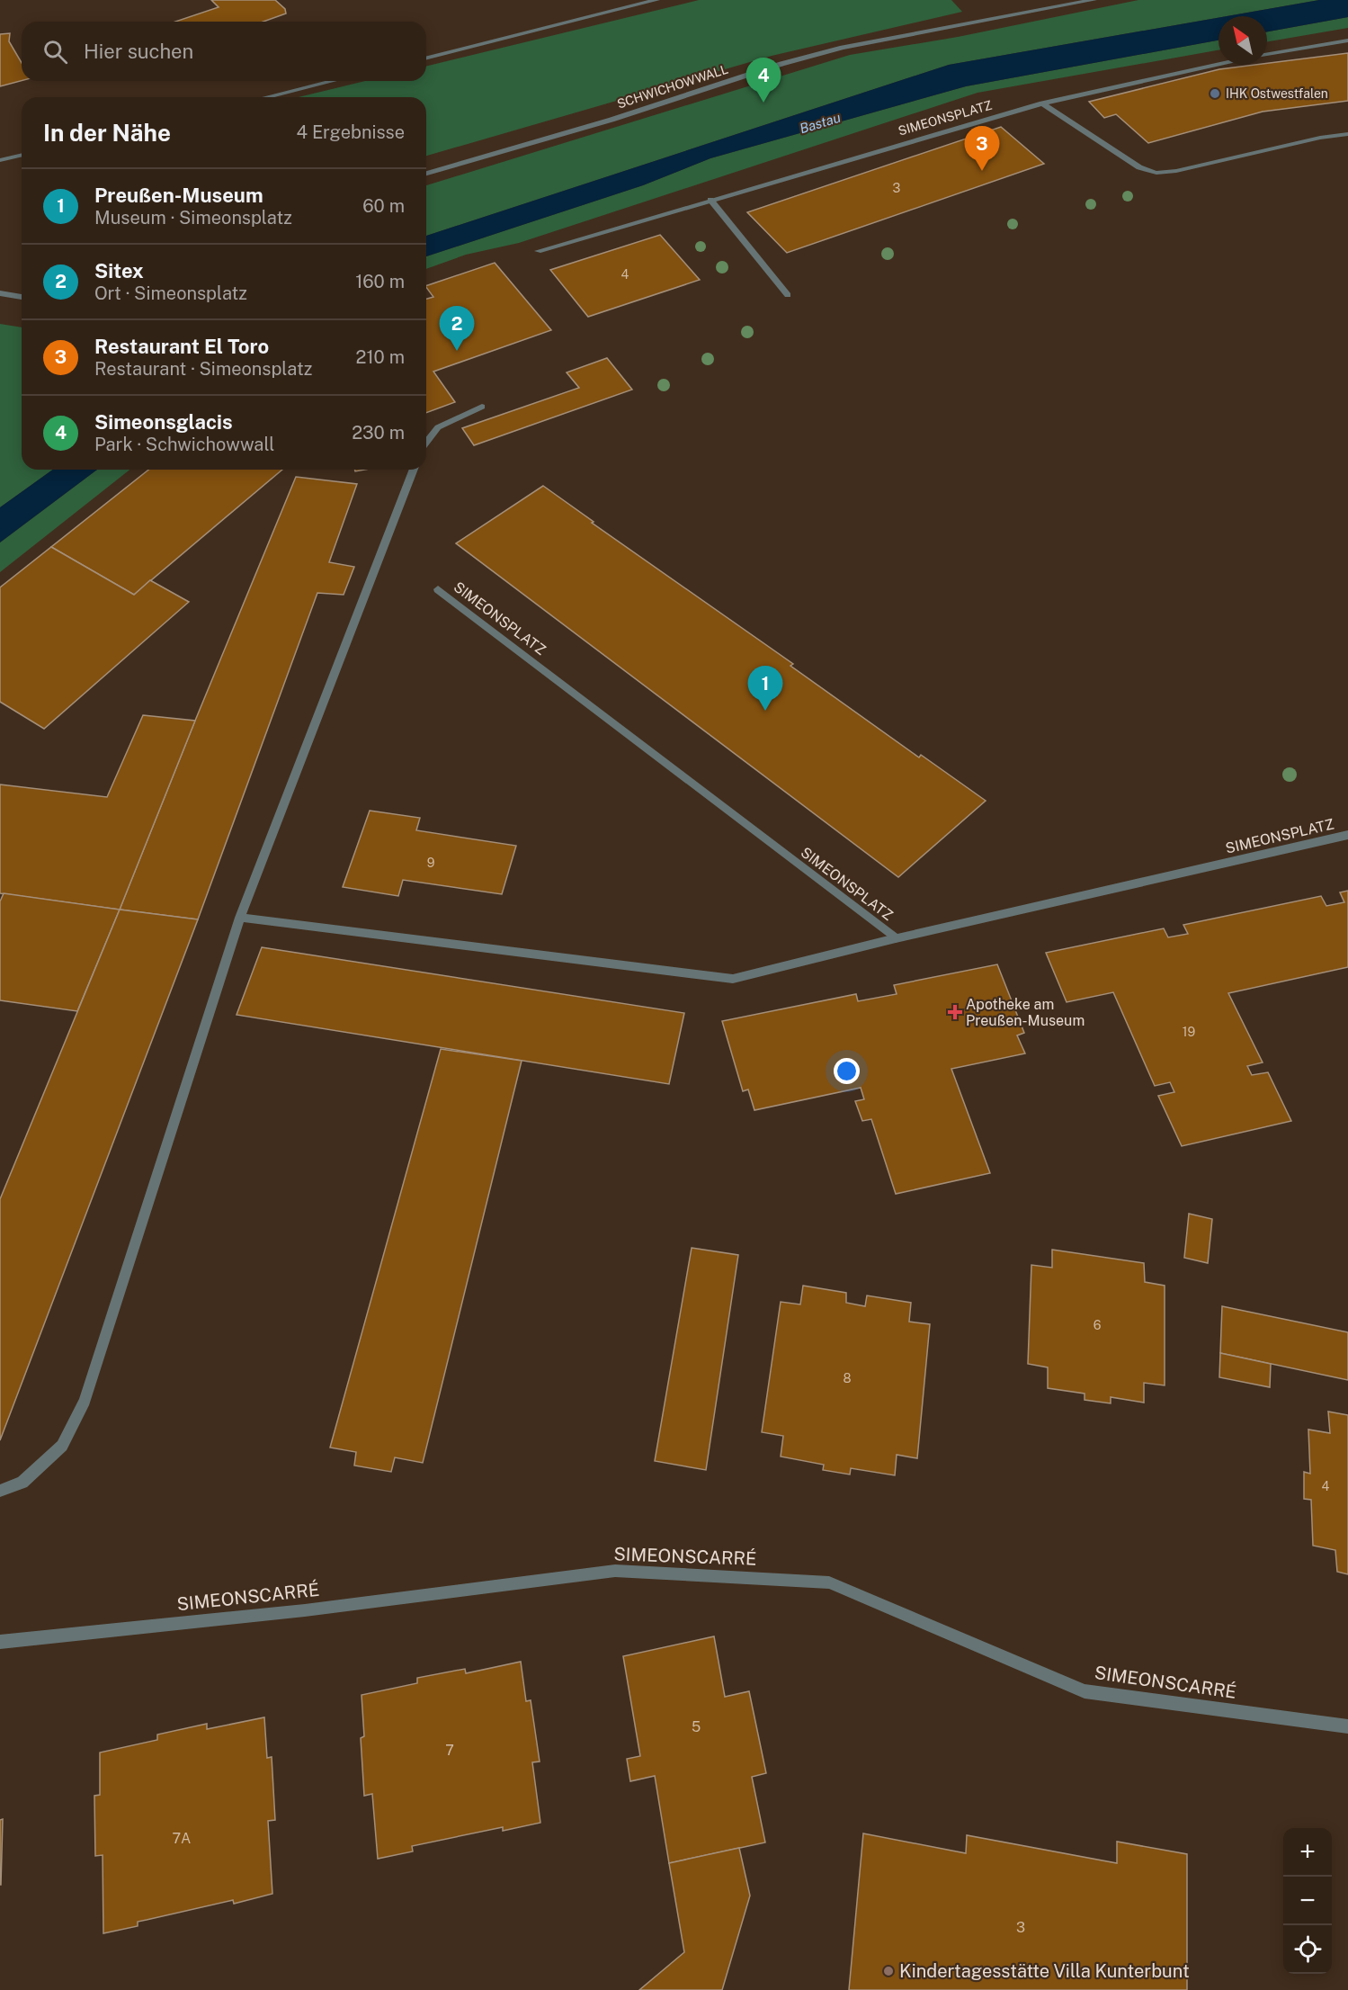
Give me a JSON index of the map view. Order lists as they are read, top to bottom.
{
  "streets": {
    "street": ["SCHWICHOWWALL", "SIMEONSPLATZ", "SIMEONSCARRÉ"]
  },
  "water": ["Bastau"],
  "places": {
    "other": ["IHK Ostwestfalen", "Kindertagesstätte Villa Kunterbunt"],
    "health": ["Apotheke am Preußen-Museum"]
  },
  "house_numbers": [
    "3",
    "4",
    "9",
    "19",
    "6",
    "8",
    "4",
    "5",
    "7",
    "7A",
    "3"
  ],
  "north": "top left",
  "page": {
    "search": "Hier suchen",
    "pins": [
      "4",
      "3",
      "2",
      "1"
    ],
    "heading": ["In der Nähe", "4 Ergebnisse"],
    "list": [
      {
        "mark": "1",
        "name": "Preußen-Museum",
        "note": "Museum · Simeonsplatz",
        "value": "60 m"
      },
      {
        "mark": "2",
        "name": "Sitex",
        "note": "Ort · Simeonsplatz",
        "value": "160 m"
      },
      {
        "mark": "3",
        "name": "Restaurant El Toro",
        "note": "Restaurant · Simeonsplatz",
        "value": "210 m"
      },
      {
        "mark": "4",
        "name": "Simeonsglacis",
        "note": "Park · Schwichowwall",
        "value": "230 m"
      }
    ],
    "map_buttons": ["+", "−"]
  }
}
